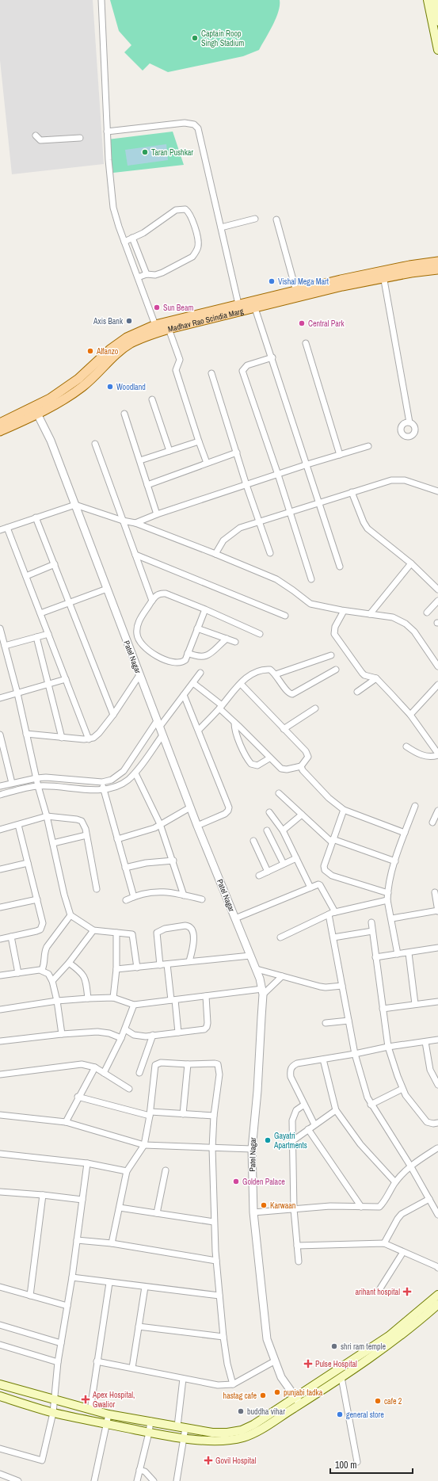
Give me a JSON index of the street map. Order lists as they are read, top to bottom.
{
  "streets": {
    "main road": ["Madhav Rao Scindia Marg"],
    "street": ["Patel Nagar"]
  },
  "crossings": [
    ["Madhav Rao Scindia Marg", "Patel Nagar"]
  ],
  "places": {
    "other": [
      "Captain Roop Singh Stadium",
      "Taran Pushkar",
      "Vishal Mega Mart",
      "Sun Beam",
      "Axis Bank",
      "Central Park",
      "Alfanzo",
      "Woodland",
      "Gayatri Apartments",
      "Golden Palace",
      "Karwaan",
      "shri ram temple",
      "punjabi tadka",
      "hastag cafe",
      "cafe 2",
      "buddha vihar",
      "general store"
    ],
    "health": [
      "arihant hospital",
      "Pulse Hospital",
      "Apex Hospital, Gwalior",
      "Govil Hospital"
    ]
  },
  "scale_bar": "100 m"
}
